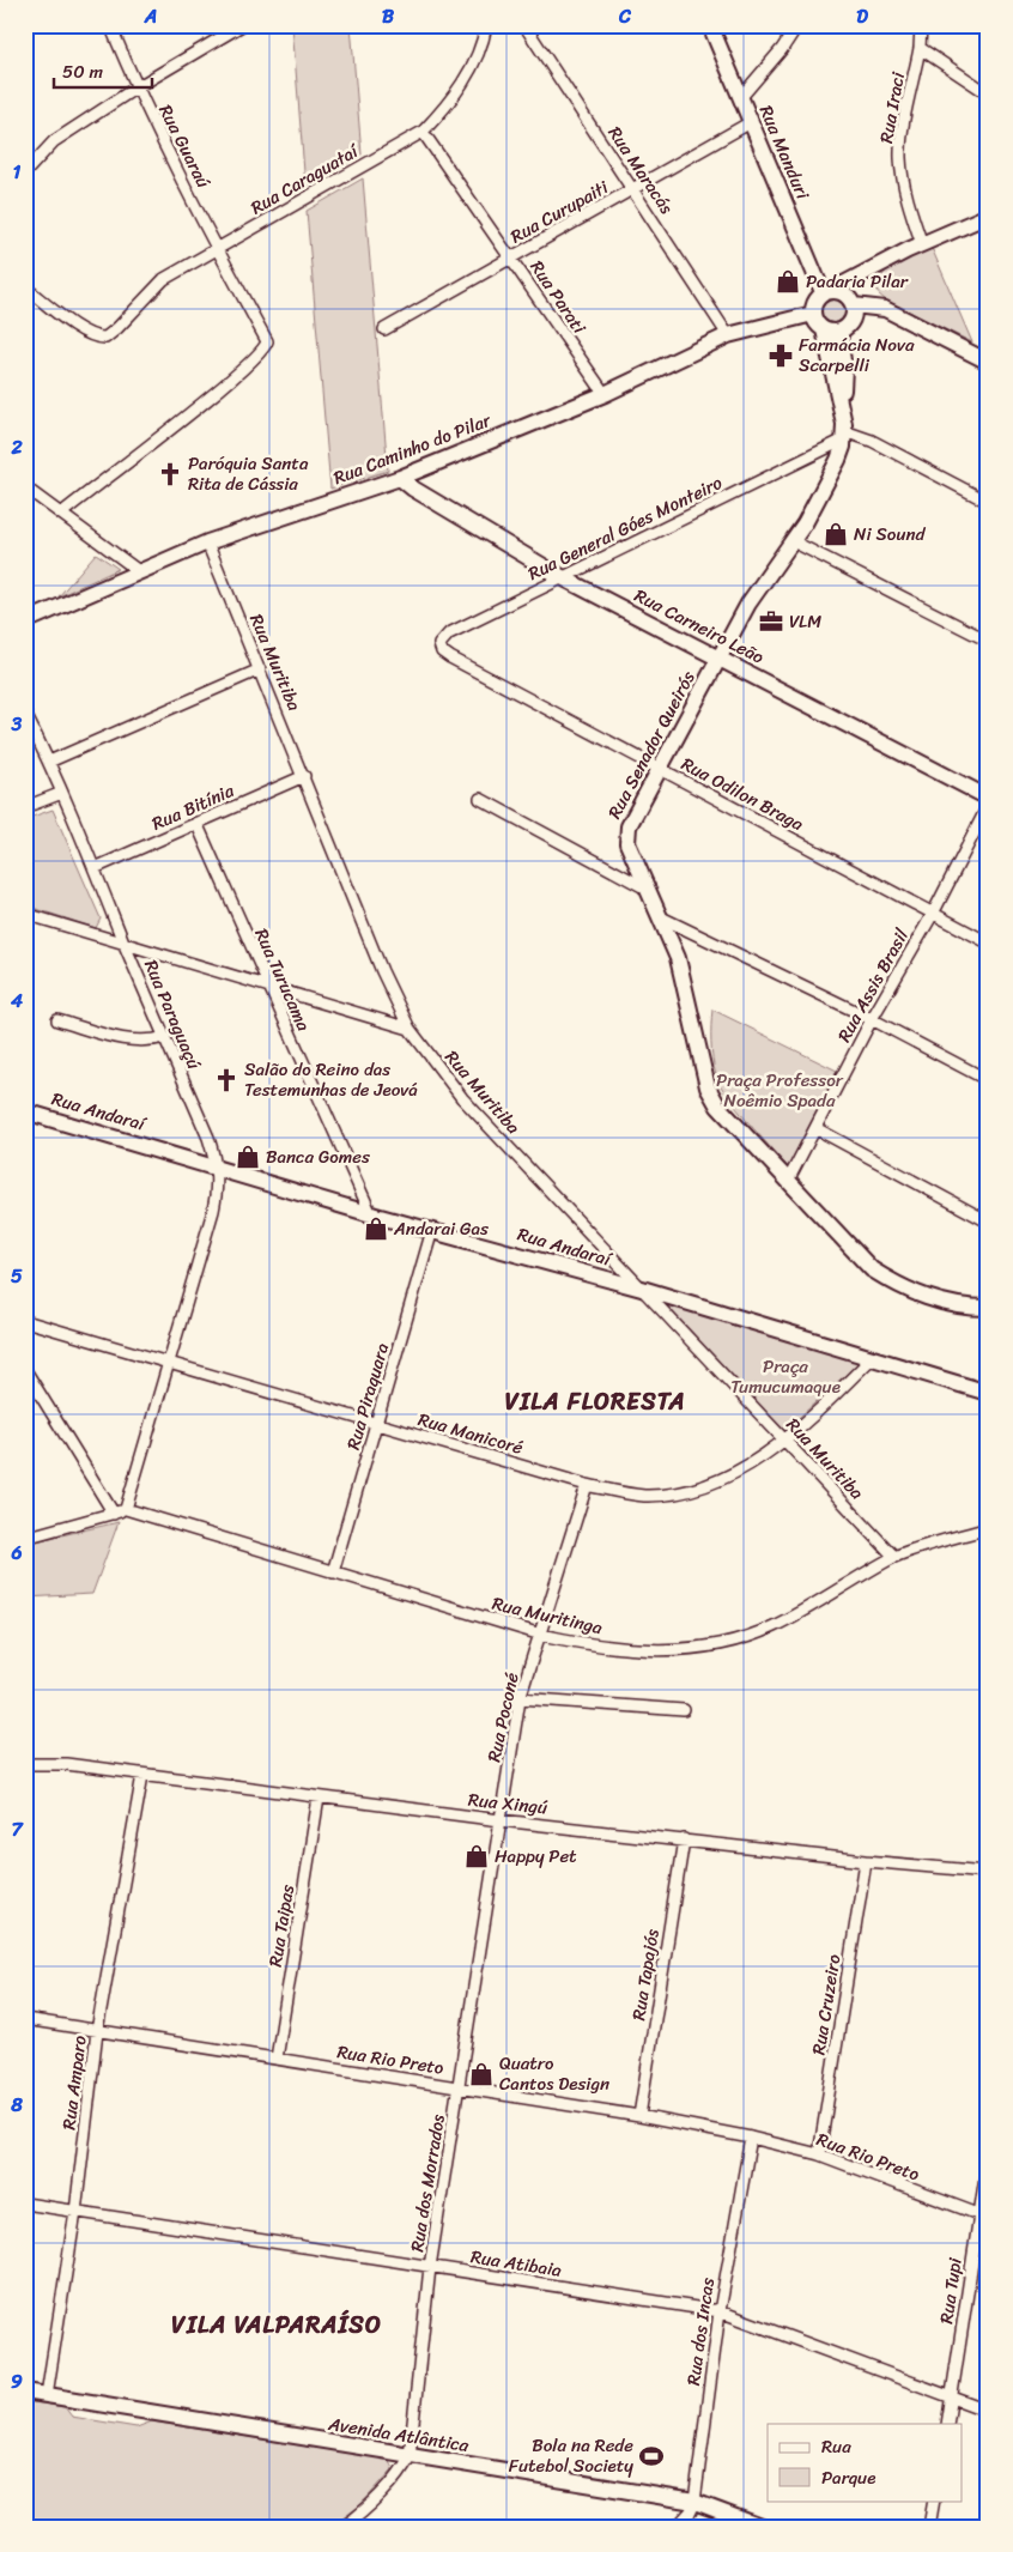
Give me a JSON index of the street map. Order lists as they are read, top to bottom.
{
  "streets": {
    "street": [
      "Rua Iraci",
      "Rua Guaraú",
      "Rua Manduri",
      "Rua Maracás",
      "Rua Caraguataí",
      "Rua Curupaiti",
      "Rua Parati",
      "Rua Caminho do Pilar",
      "Rua General Góes Monteiro",
      "Rua Carneiro Leão",
      "Rua Muritiba",
      "Rua Senador Queirós",
      "Rua Odilon Braga",
      "Rua Bitínia",
      "Rua Turucama",
      "Rua Assis Brasil",
      "Rua Paraguaçú",
      "Rua Andaraí",
      "Rua Piraquara",
      "Rua Manicoré",
      "Rua Muritinga",
      "Rua Poconé",
      "Rua Xingú",
      "Rua Taipas",
      "Rua Tapajós",
      "Rua Cruzeiro",
      "Rua Rio Preto",
      "Rua Amparo",
      "Rua dos Morrados",
      "Rua Atibaia",
      "Rua Tupi",
      "Rua dos Incas",
      "Avenida Atlântica"
    ]
  },
  "crossings": [
    ["Rua Guaraú", "Rua Caraguataí"],
    ["Rua Manduri", "Rua Curupaiti"],
    ["Rua Manduri", "Rua Caminho do Pilar"],
    ["Rua Maracás", "Rua Curupaiti"],
    ["Rua Maracás", "Rua Caminho do Pilar"],
    ["Rua Caraguataí", "Rua Parati"],
    ["Rua Curupaiti", "Rua Parati"],
    ["Rua Parati", "Rua Caminho do Pilar"],
    ["Rua Caminho do Pilar", "Rua Carneiro Leão"],
    ["Rua Caminho do Pilar", "Rua Muritiba"],
    ["Rua General Góes Monteiro", "Rua Carneiro Leão"],
    ["Rua General Góes Monteiro", "Rua Senador Queirós"],
    ["Rua General Góes Monteiro", "Rua Odilon Braga"],
    ["Rua Carneiro Leão", "Rua Senador Queirós"],
    ["Rua Muritiba", "Rua Bitínia"],
    ["Rua Muritiba", "Rua Andaraí"],
    ["Rua Muritiba", "Rua Manicoré"],
    ["Rua Muritiba", "Rua Muritinga"],
    ["Rua Senador Queirós", "Rua Odilon Braga"],
    ["Rua Senador Queirós", "Rua Assis Brasil"],
    ["Rua Odilon Braga", "Rua Assis Brasil"],
    ["Rua Bitínia", "Rua Turucama"],
    ["Rua Bitínia", "Rua Paraguaçú"],
    ["Rua Turucama", "Rua Andaraí"],
    ["Rua Paraguaçú", "Rua Andaraí"],
    ["Rua Paraguaçú", "Rua Manicoré"],
    ["Rua Paraguaçú", "Rua Muritinga"],
    ["Rua Andaraí", "Rua Piraquara"],
    ["Rua Andaraí", "Rua Manicoré"],
    ["Rua Piraquara", "Rua Manicoré"],
    ["Rua Piraquara", "Rua Muritinga"],
    ["Rua Manicoré", "Rua Poconé"],
    ["Rua Muritinga", "Rua Poconé"],
    ["Rua Poconé", "Rua Xingú"],
    ["Rua Poconé", "Rua dos Morrados"],
    ["Rua Xingú", "Rua Taipas"],
    ["Rua Xingú", "Rua Tapajós"],
    ["Rua Xingú", "Rua Cruzeiro"],
    ["Rua Xingú", "Rua Amparo"],
    ["Rua Xingú", "Rua dos Morrados"],
    ["Rua Taipas", "Rua Rio Preto"],
    ["Rua Tapajós", "Rua Rio Preto"],
    ["Rua Cruzeiro", "Rua Rio Preto"],
    ["Rua Rio Preto", "Rua Amparo"],
    ["Rua Rio Preto", "Rua dos Morrados"],
    ["Rua Rio Preto", "Rua Tupi"],
    ["Rua Rio Preto", "Rua dos Incas"],
    ["Rua Amparo", "Rua Atibaia"],
    ["Rua Amparo", "Avenida Atlântica"],
    ["Rua dos Morrados", "Rua Atibaia"],
    ["Rua dos Morrados", "Avenida Atlântica"],
    ["Rua Atibaia", "Rua Tupi"],
    ["Rua Atibaia", "Rua dos Incas"],
    ["Rua dos Incas", "Avenida Atlântica"]
  ],
  "districts": ["VILA FLORESTA", "VILA VALPARAÍSO"],
  "parks": ["Praça Professor Noêmio Spada", "Praça Tumucumaque"],
  "places": {
    "shop": [
      "Padaria Pilar",
      "Ni Sound",
      "Banca Gomes",
      "Andarai Gas",
      "Happy Pet",
      "Quatro Cantos Design"
    ],
    "pharmacy": ["Farmácia Nova Scarpelli"],
    "church": ["Paróquia Santa Rita de Cássia", "Salão do Reino das Testemunhas de Jeová"],
    "office": ["VLM"],
    "sports": ["Bola na Rede Futebol Society"]
  },
  "legend": ["Rua", "Parque"],
  "scale_bar": "50 m",
  "grid": {
    "columns": [
      "A",
      "B",
      "C",
      "D"
    ],
    "rows": [
      "1",
      "2",
      "3",
      "4",
      "5",
      "6",
      "7",
      "8",
      "9"
    ]
  }
}
